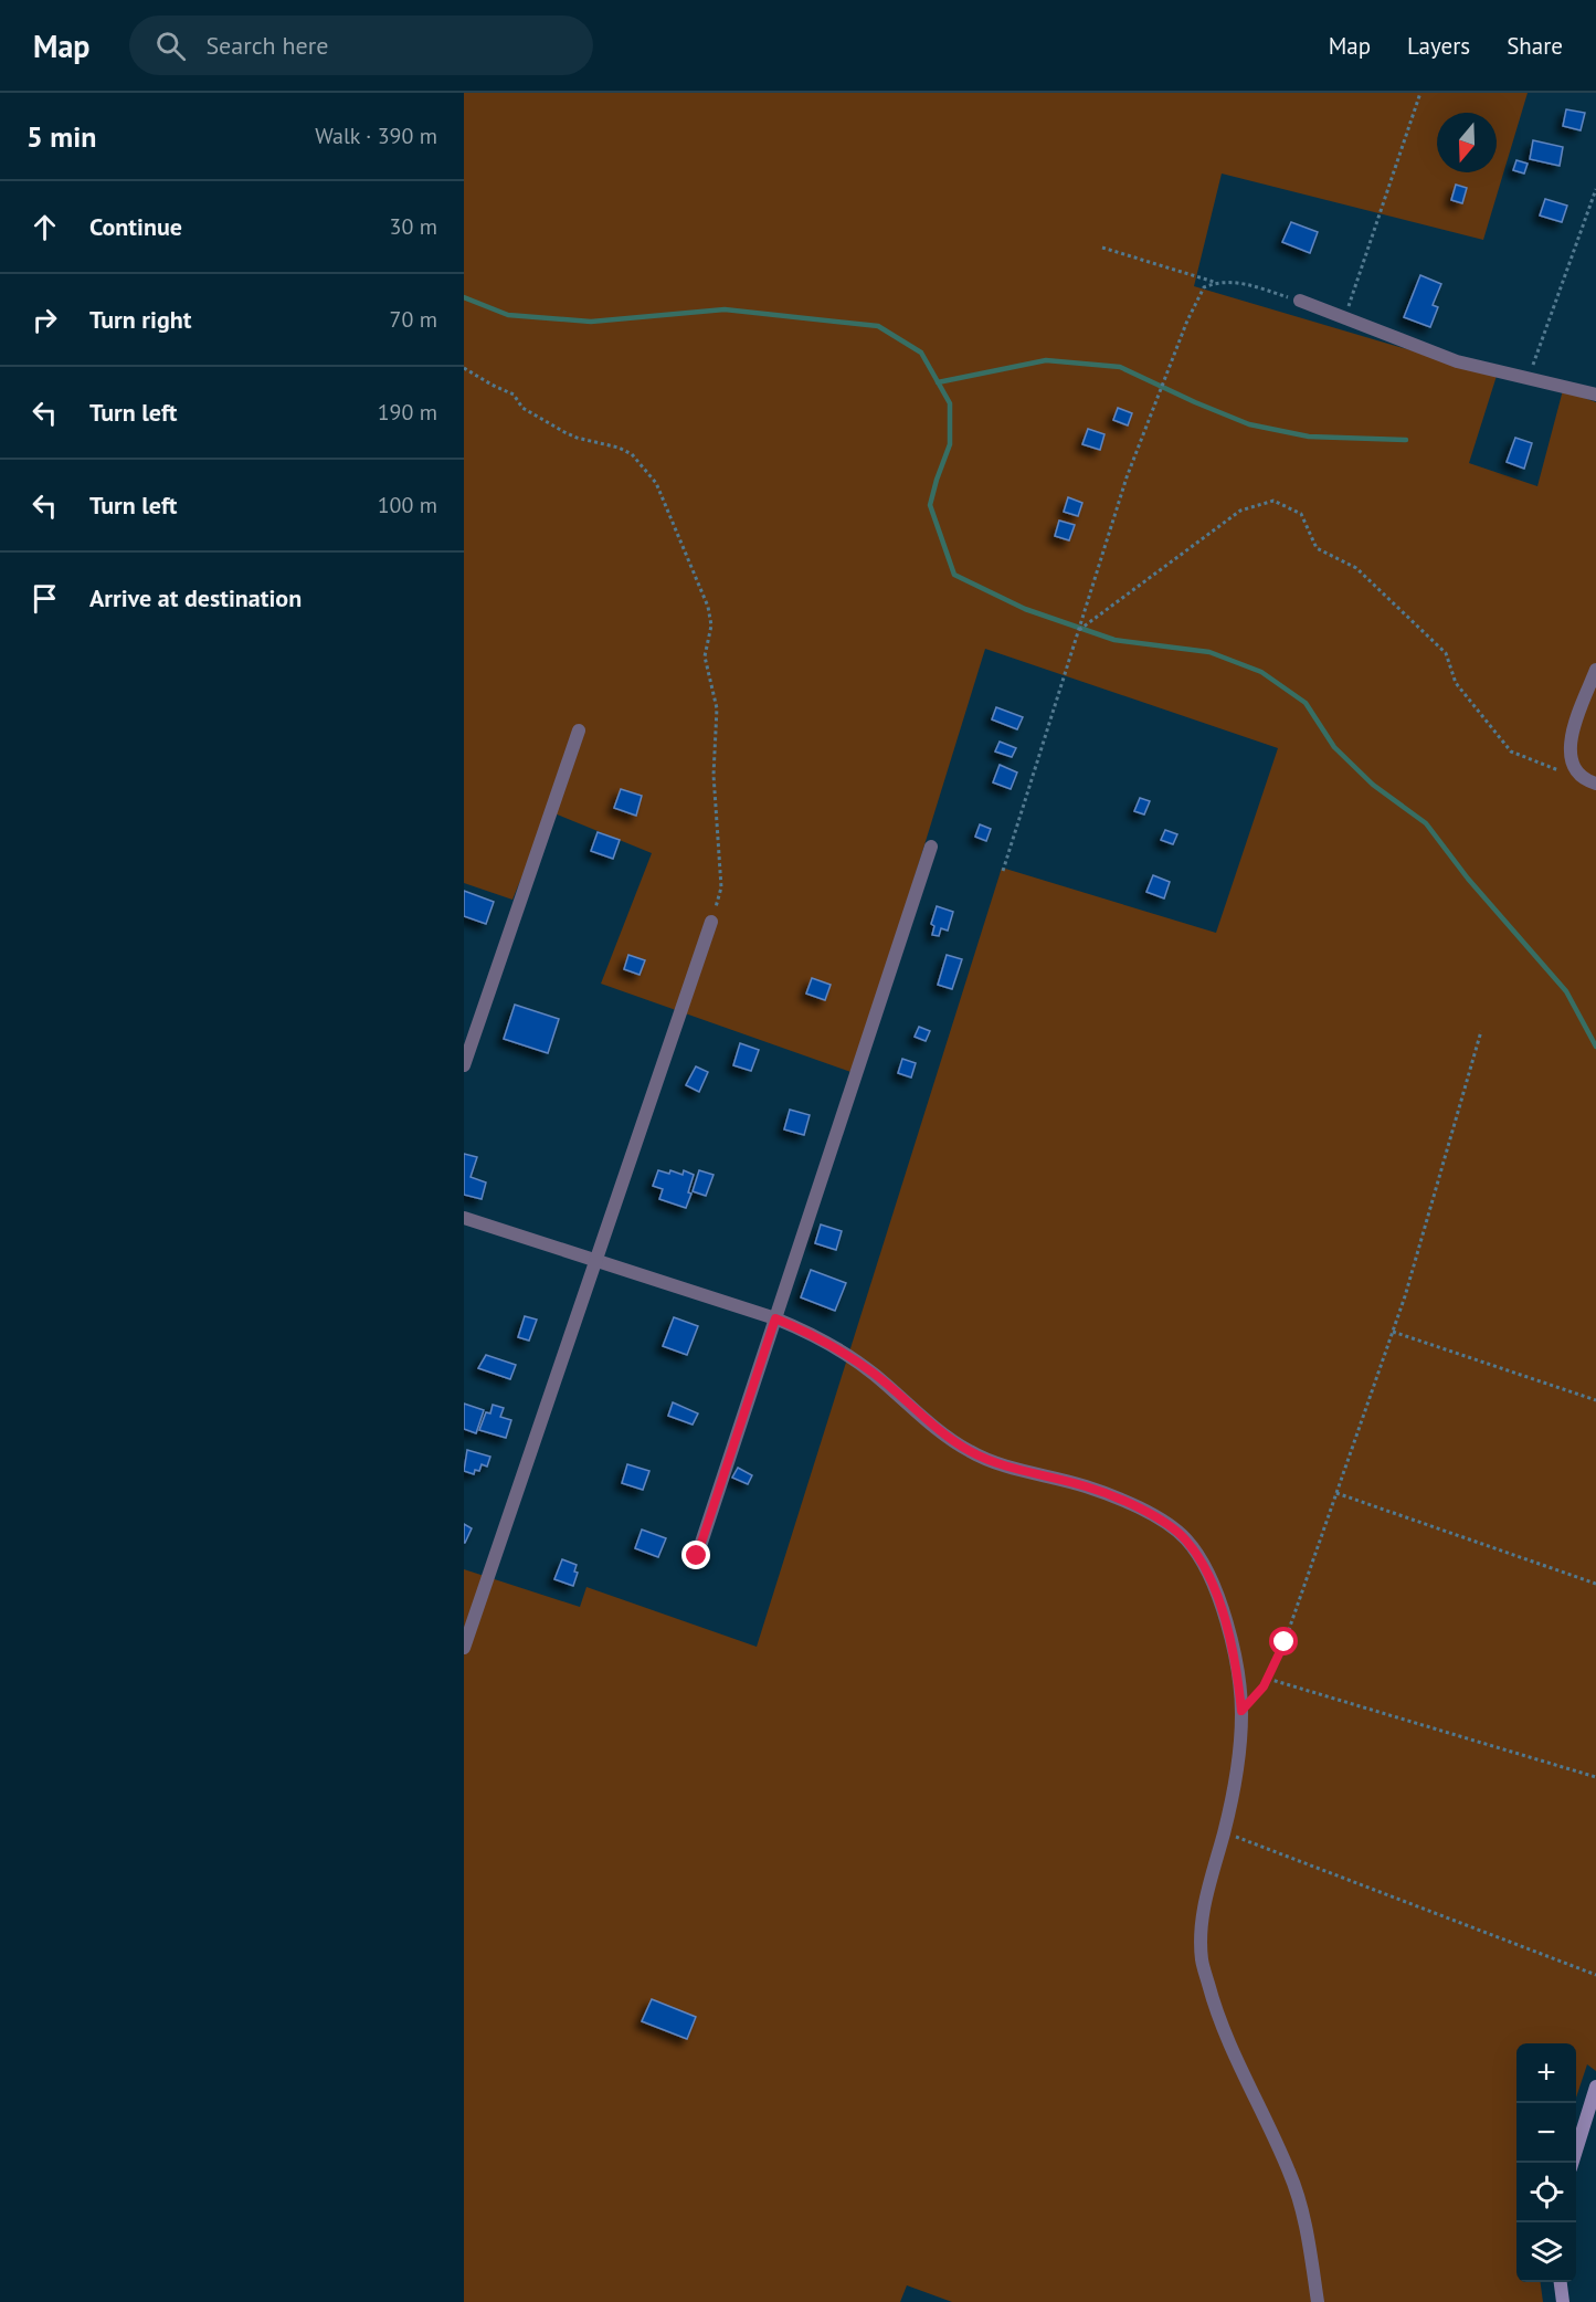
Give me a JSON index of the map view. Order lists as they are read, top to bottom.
{
  "north": "bottom",
  "page": {
    "header": "Map",
    "search": "Search here",
    "nav": ["Map", "Layers", "Share"],
    "heading": ["5 min", "Walk · 390 m"],
    "list": [
      ["Continue", "30 m"],
      ["Turn right", "70 m"],
      ["Turn left", "190 m"],
      ["Turn left", "100 m"],
      "Arrive at destination"
    ],
    "map_buttons": ["+", "−"]
  }
}
